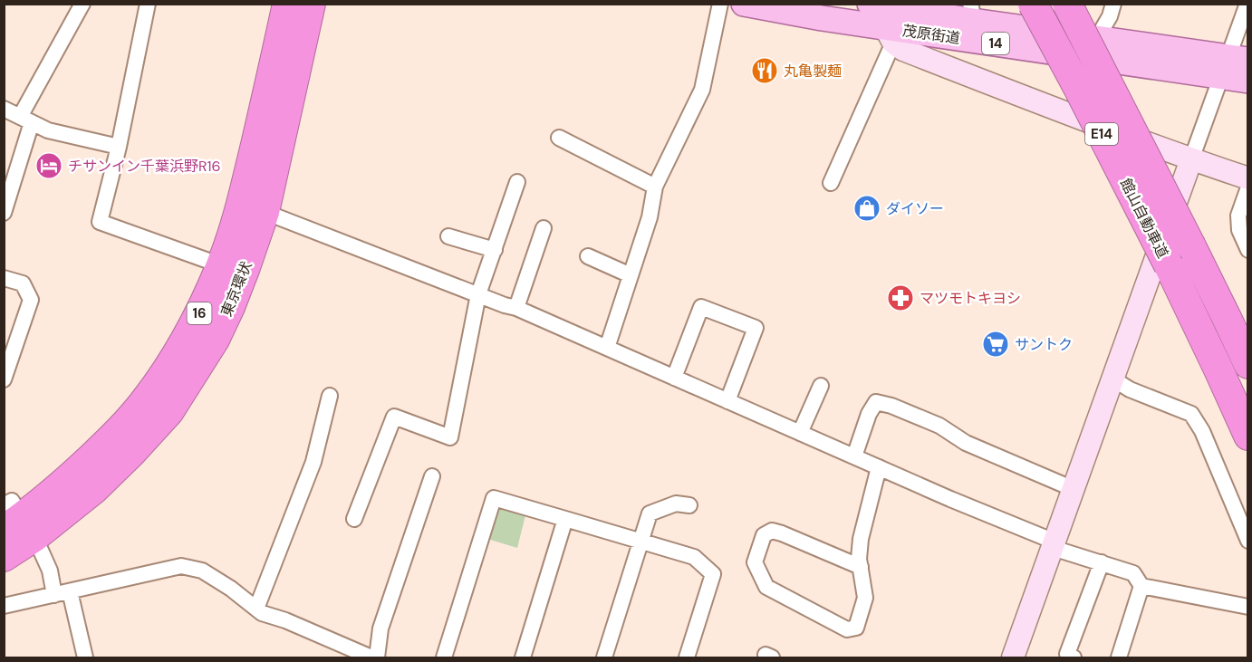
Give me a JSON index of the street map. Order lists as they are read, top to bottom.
{
  "streets": {
    "highway": [
      "E14",
      "館山自動車道",
      "東京環状",
      "16"
    ],
    "main road": ["茂原街道", "14"]
  },
  "places": {
    "restaurant": ["丸亀製麺"],
    "hotel": ["チサンイン千葉浜野R16"],
    "shop": ["ダイソー"],
    "pharmacy": ["マツモトキヨシ"],
    "supermarket": ["サントク"]
  }
}
